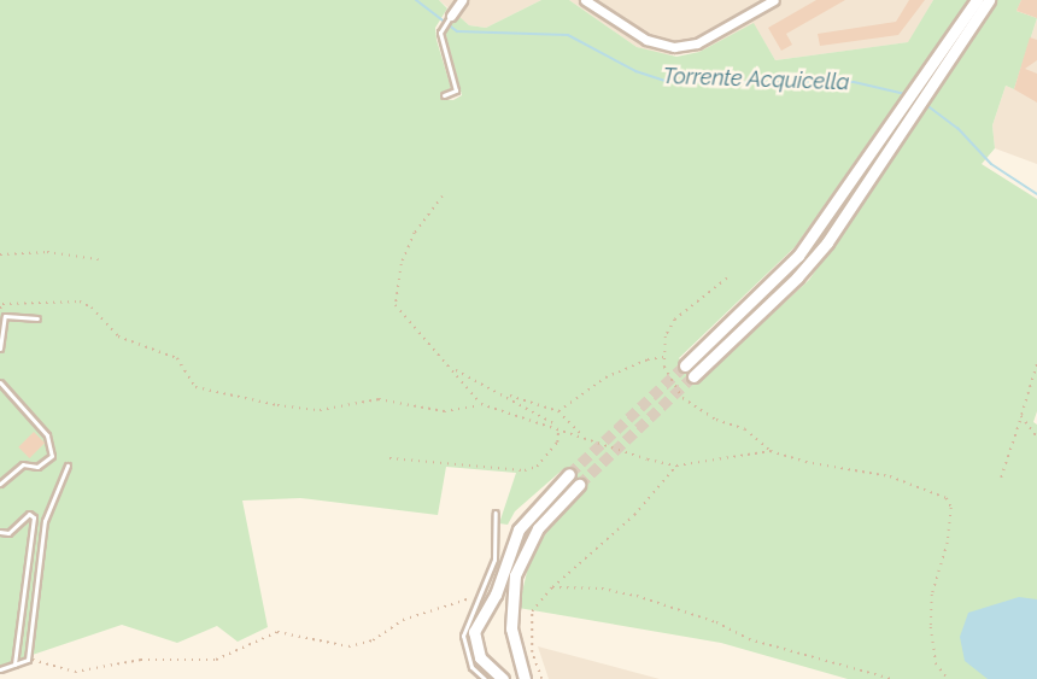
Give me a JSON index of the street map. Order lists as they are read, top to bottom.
{
  "water": ["Torrente Acquicella"]
}
